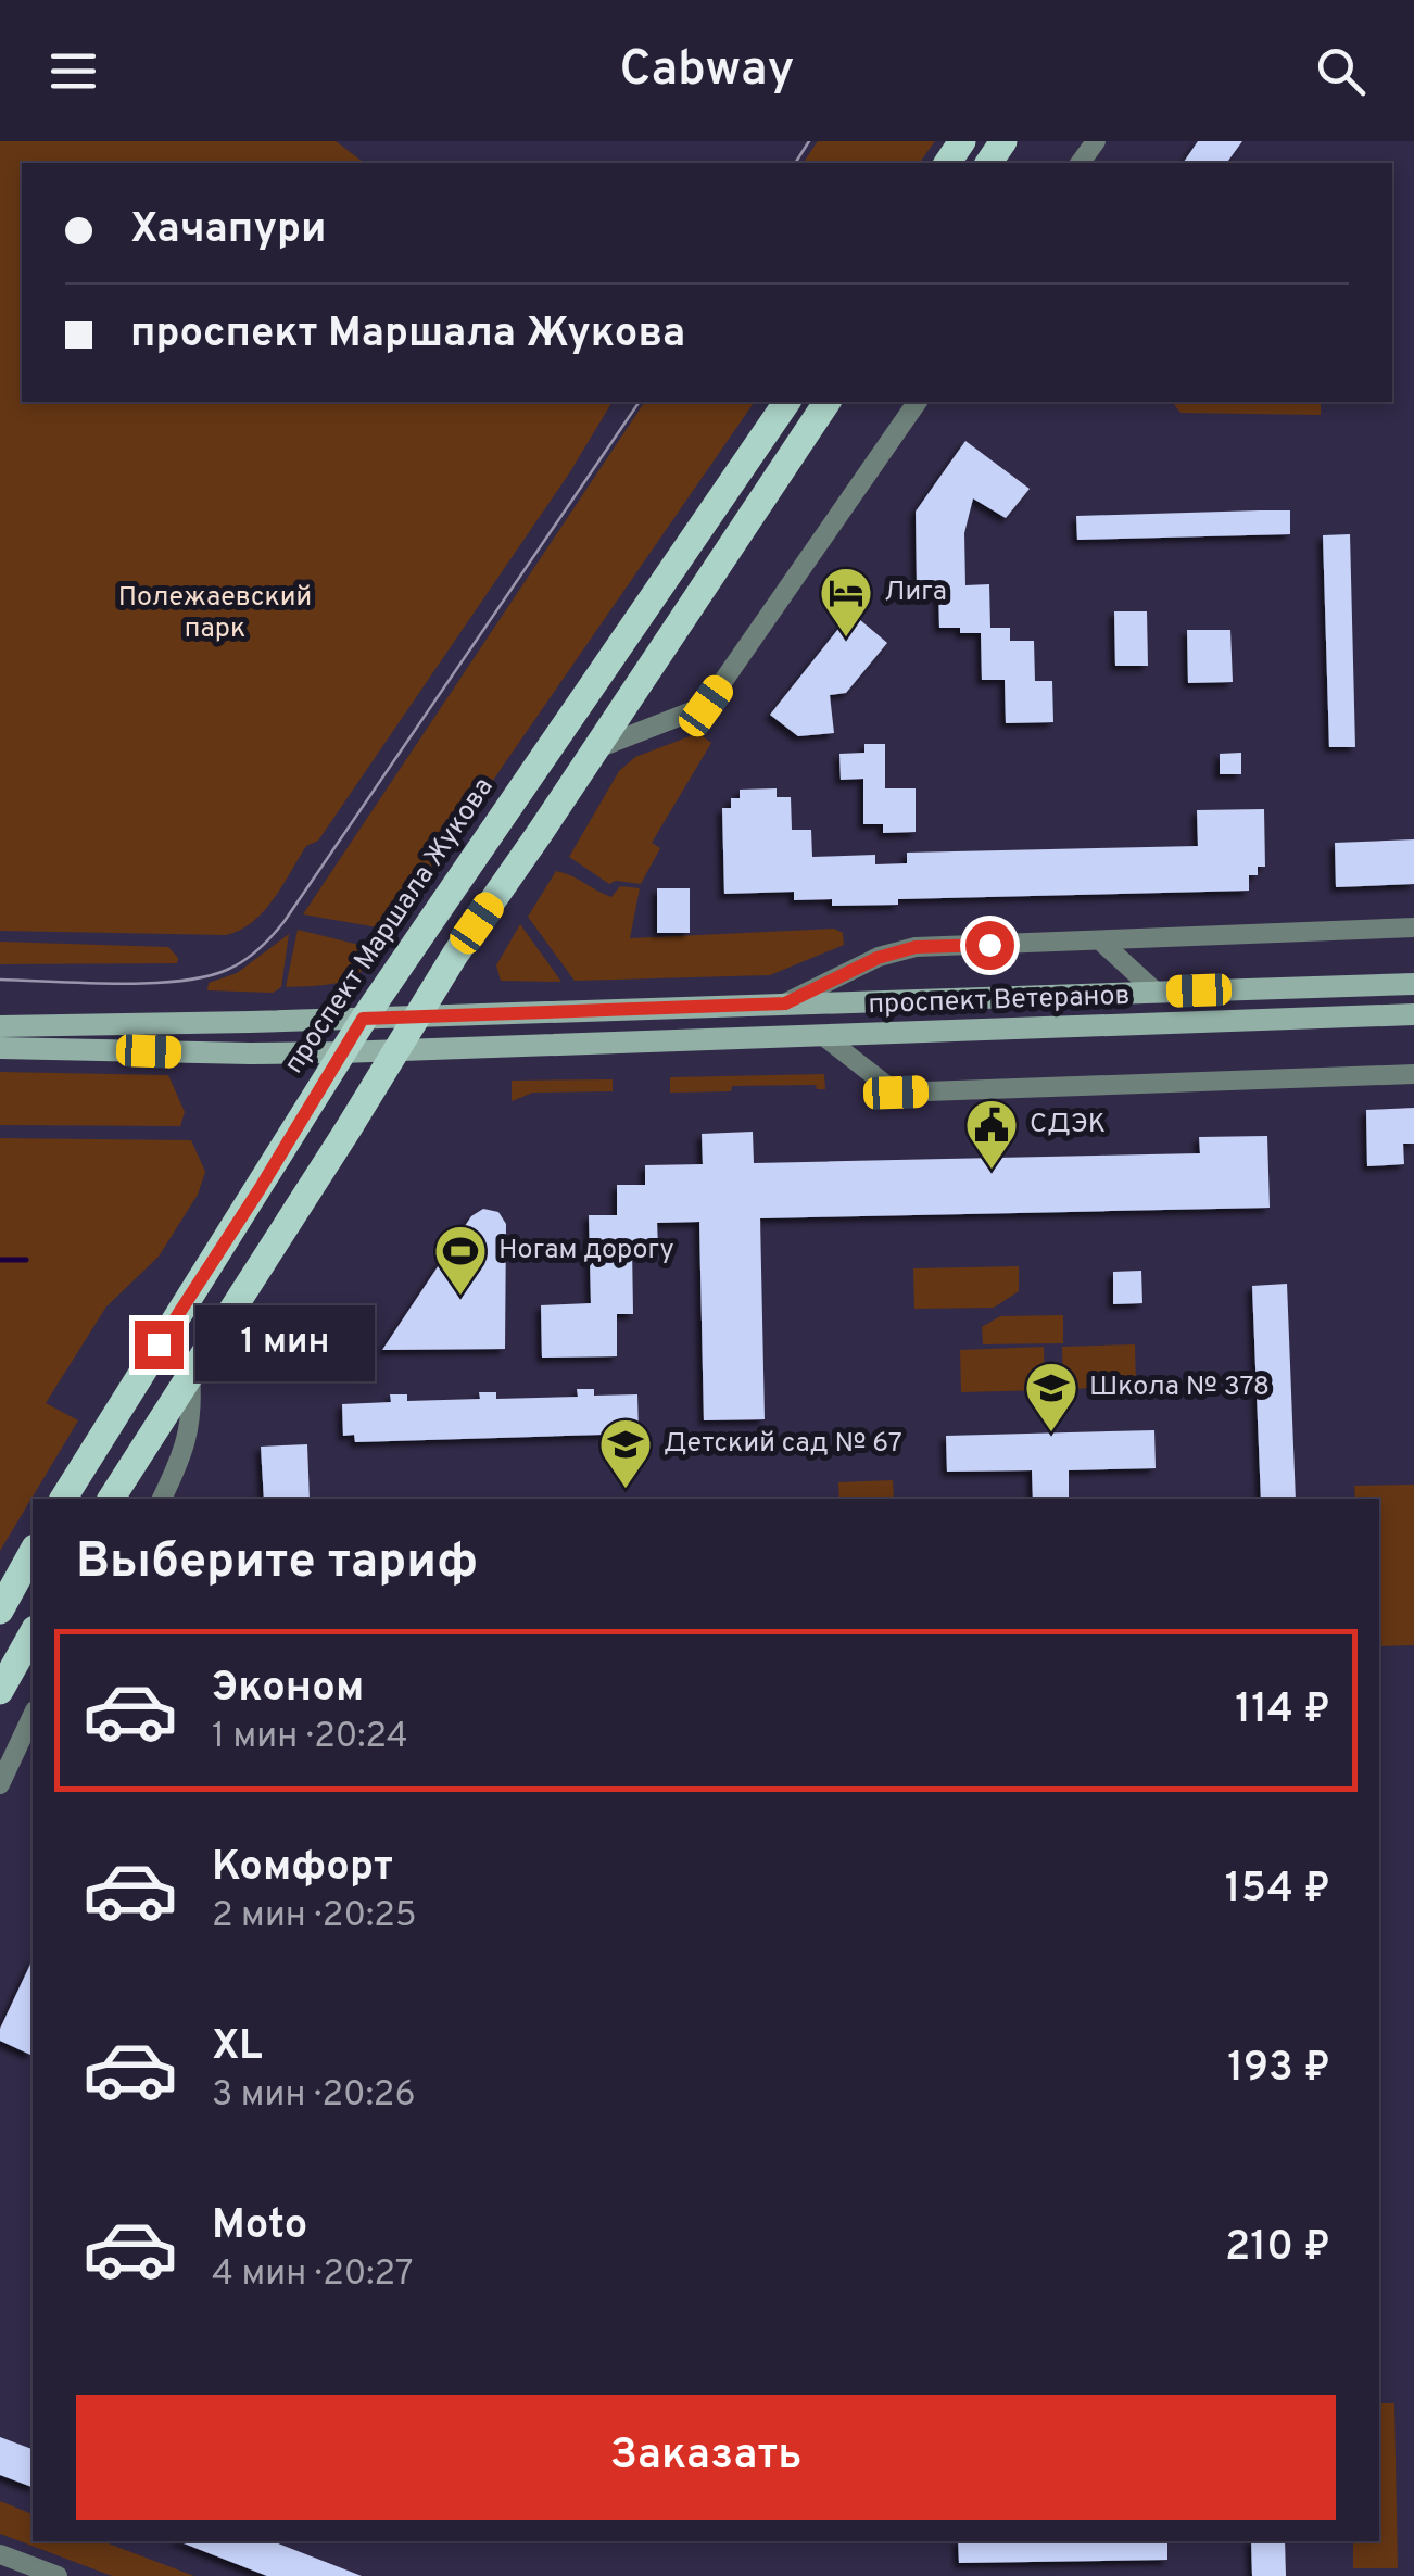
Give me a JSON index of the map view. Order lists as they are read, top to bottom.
{
  "streets": {
    "main road": ["проспект Маршала Жукова", "проспект Ветеранов"]
  },
  "crossings": [
    ["проспект Маршала Жукова", "проспект Ветеранов"]
  ],
  "parks": ["Полежаевский парк"],
  "places": {
    "hotel": ["Лига"],
    "public building": ["СДЭК"],
    "sports": ["Ногам дорогу"],
    "school or university": ["Школа № 378", "Детский сад № 67"]
  },
  "page": {
    "header": "Cabway",
    "banner": ["Хачапури", "проспект Маршала Жукова"],
    "bubble": "1 мин",
    "heading": "Выберите тариф",
    "list": [
      {
        "name": "Эконом",
        "note": "1 мин · 20:24",
        "value": "114 ₽"
      },
      {
        "name": "Комфорт",
        "note": "2 мин · 20:25",
        "value": "154 ₽"
      },
      {
        "name": "XL",
        "note": "3 мин · 20:26",
        "value": "193 ₽"
      },
      {
        "name": "Moto",
        "note": "4 мин · 20:27",
        "value": "210 ₽"
      }
    ],
    "buttons": "Заказать"
  }
}
